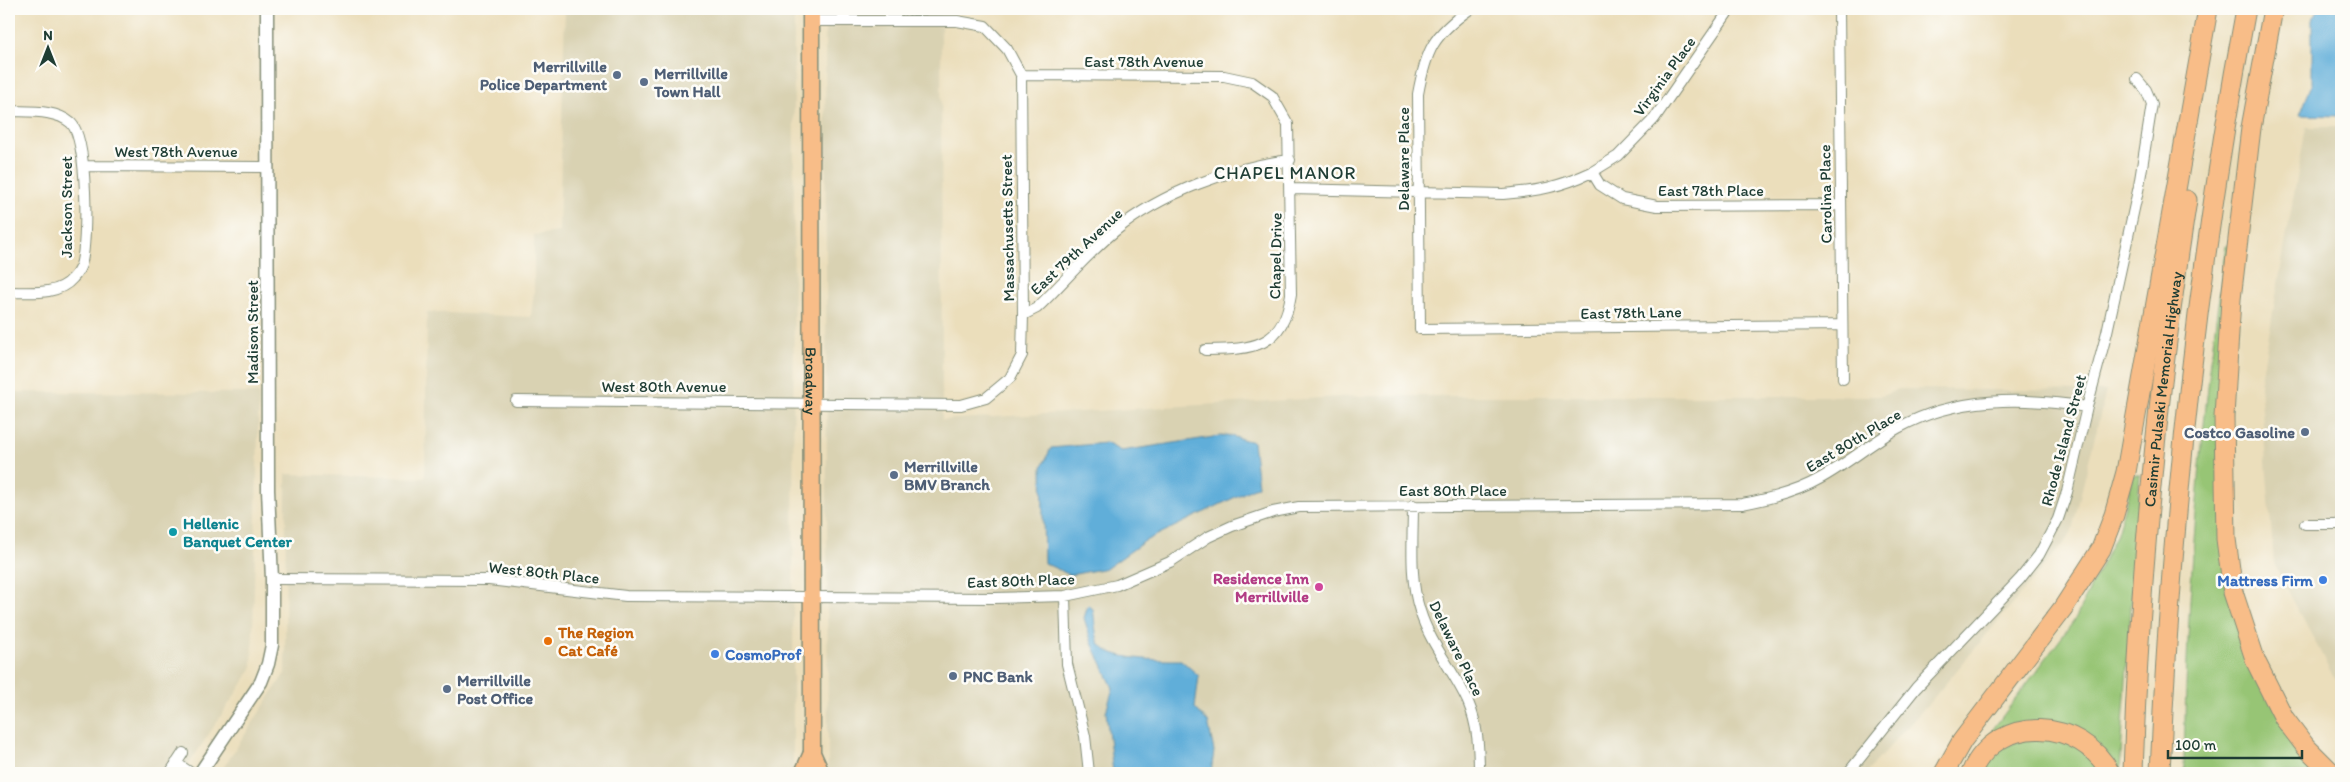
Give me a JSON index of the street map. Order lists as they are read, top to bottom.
{
  "streets": {
    "highway": ["Casimir Pulaski Memorial Highway"],
    "main road": ["Broadway"],
    "street": [
      "East 78th Avenue",
      "Virginia Place",
      "West 78th Avenue",
      "Delaware Place",
      "East 78th Place",
      "Carolina Place",
      "Jackson Street",
      "Massachusetts Street",
      "East 79th Avenue",
      "Chapel Drive",
      "East 78th Lane",
      "Madison Street",
      "West 80th Avenue",
      "East 80th Place",
      "Rhode Island Street",
      "West 80th Place"
    ]
  },
  "crossings": [
    ["East 78th Avenue", "Massachusetts Street"],
    ["East 78th Avenue", "East 79th Avenue"],
    ["East 78th Avenue", "Chapel Drive"],
    ["Virginia Place", "East 78th Place"],
    ["West 78th Avenue", "Jackson Street"],
    ["West 78th Avenue", "Madison Street"],
    ["Delaware Place", "East 78th Lane"],
    ["Delaware Place", "East 80th Place"],
    ["East 78th Place", "Carolina Place"],
    ["Carolina Place", "East 78th Lane"],
    ["Massachusetts Street", "East 79th Avenue"],
    ["Massachusetts Street", "Broadway"],
    ["Massachusetts Street", "West 80th Avenue"],
    ["Madison Street", "West 80th Place"],
    ["Broadway", "West 80th Avenue"],
    ["Broadway", "East 80th Place"],
    ["Broadway", "West 80th Place"],
    ["East 80th Place", "Rhode Island Street"],
    ["East 80th Place", "West 80th Place"]
  ],
  "districts": ["CHAPEL MANOR"],
  "places": [
    "Merrillville Police Department",
    "Merrillville Town Hall",
    "Costco Gasoline",
    "Merrillville BMV Branch",
    "Hellenic Banquet Center",
    "Mattress Firm",
    "Residence Inn Merrillville",
    "The Region Cat Café",
    "CosmoProf",
    "PNC Bank",
    "Merrillville Post Office"
  ],
  "scale_bar": "100 m",
  "north": "top"
}
